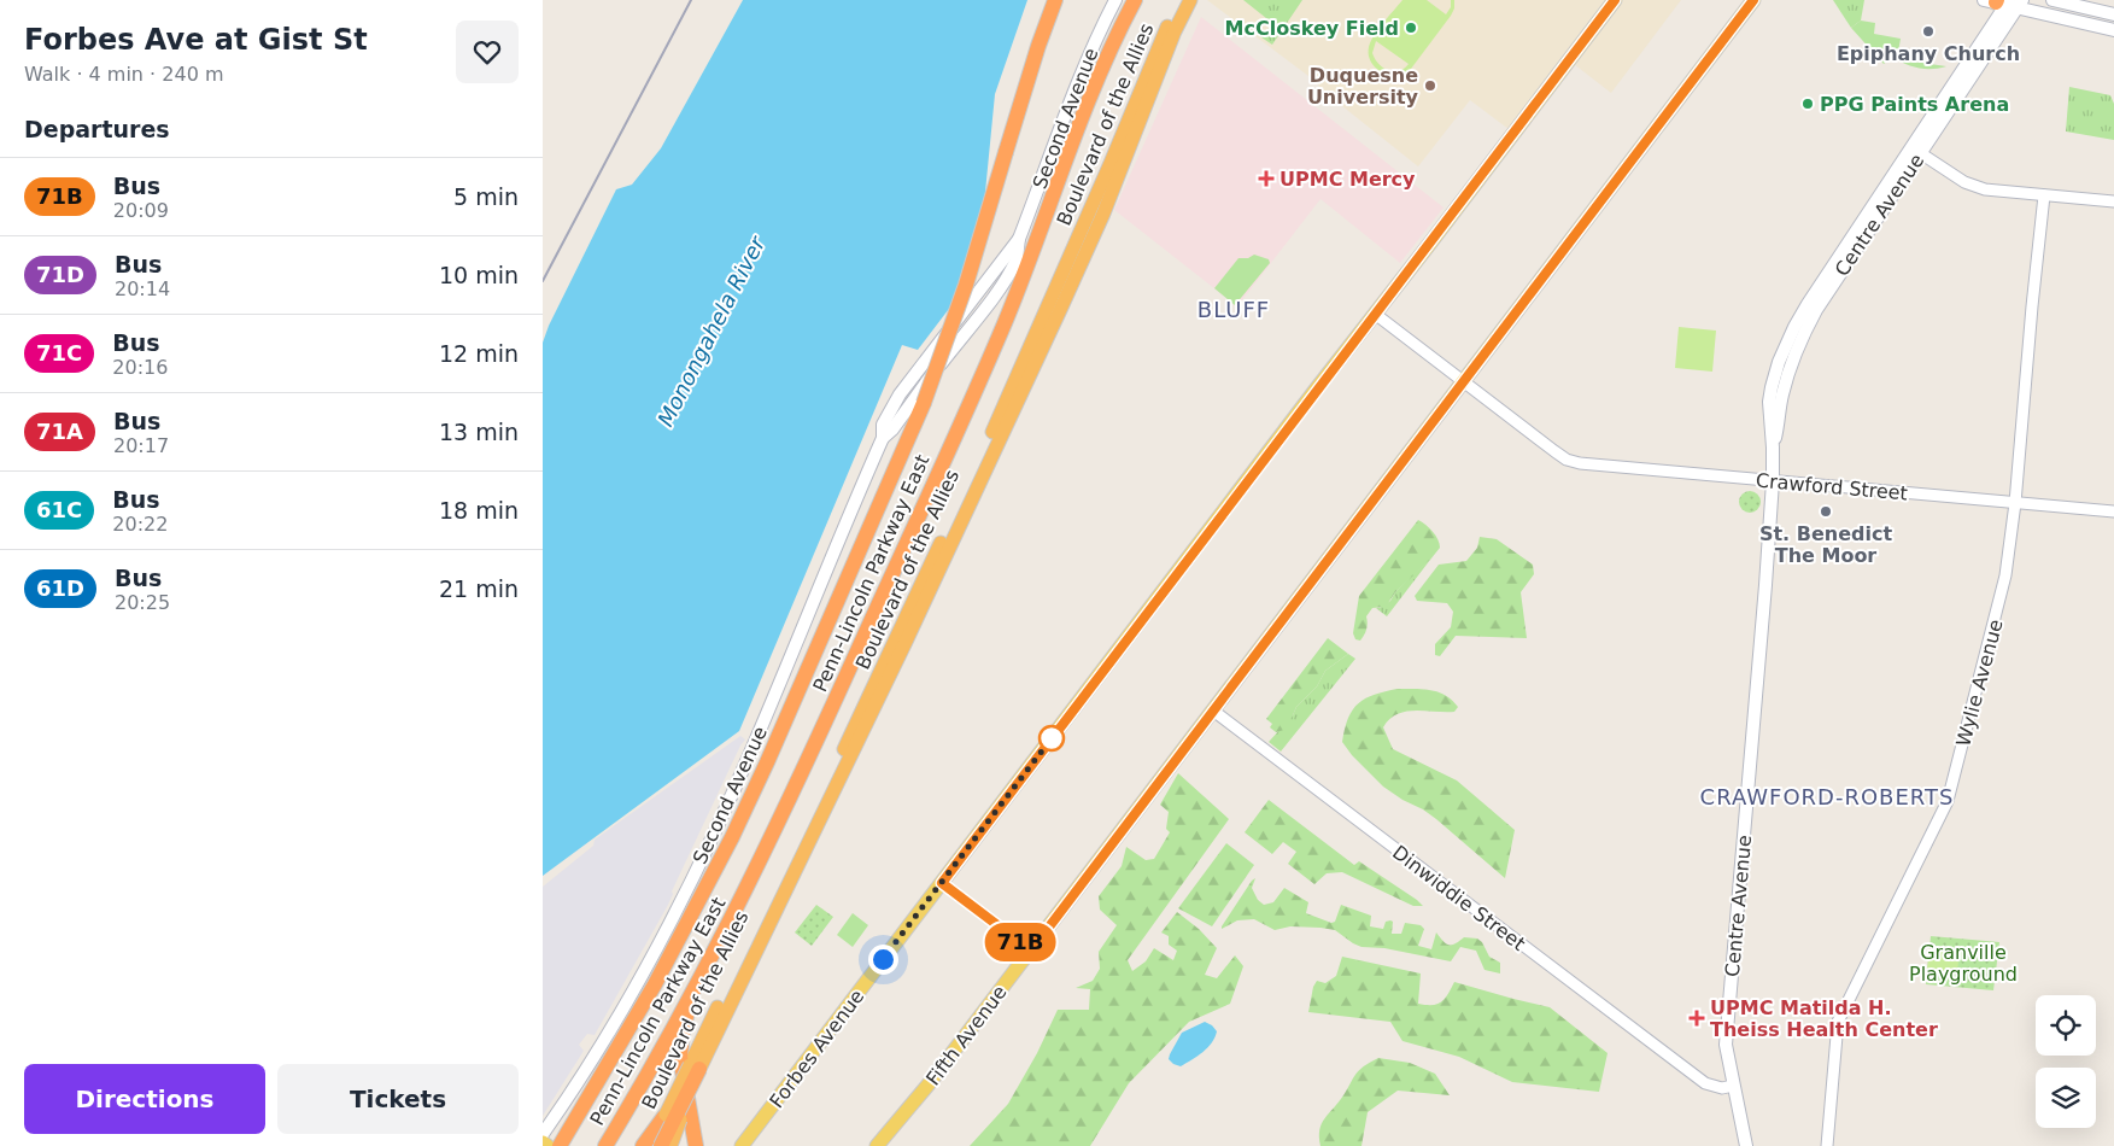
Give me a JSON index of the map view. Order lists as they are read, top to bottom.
{
  "streets": {
    "highway": ["Boulevard of the Allies", "Penn-Lincoln Parkway East"],
    "main road": [
      "Second Avenue",
      "Centre Avenue",
      "Fifth Avenue",
      "Forbes Avenue"
    ],
    "street": ["Crawford Street", "Wylie Avenue", "Dinwiddie Street"]
  },
  "crossings": [
    ["Centre Avenue", "Crawford Street"],
    ["Centre Avenue", "Dinwiddie Street"],
    ["Crawford Street", "Wylie Avenue"],
    ["Crawford Street", "Fifth Avenue"],
    ["Crawford Street", "Forbes Avenue"],
    ["Dinwiddie Street", "Fifth Avenue"]
  ],
  "districts": ["BLUFF", "CRAWFORD-ROBERTS"],
  "water": ["Monongahela River"],
  "parks": ["Granville Playground"],
  "places": {
    "other": [
      "McCloskey Field",
      "Epiphany Church",
      "Duquesne University",
      "PPG Paints Arena",
      "St. Benedict The Moor"
    ],
    "health": ["UPMC Mercy", "UPMC Matilda H. Theiss Health Center"]
  },
  "lines": ["bus line 71B"],
  "page": {
    "heading": [
      ["Forbes Ave at Gist St", "Walk · 4 min · 240 m"],
      "Departures"
    ],
    "on_map": "71B",
    "list": [
      {
        "mark": "71B",
        "name": "Bus",
        "note": "20:09",
        "value": "5 min"
      },
      {
        "mark": "71D",
        "name": "Bus",
        "note": "20:14",
        "value": "10 min"
      },
      {
        "mark": "71C",
        "name": "Bus",
        "note": "20:16",
        "value": "12 min"
      },
      {
        "mark": "71A",
        "name": "Bus",
        "note": "20:17",
        "value": "13 min"
      },
      {
        "mark": "61C",
        "name": "Bus",
        "note": "20:22",
        "value": "18 min"
      },
      {
        "mark": "61D",
        "name": "Bus",
        "note": "20:25",
        "value": "21 min"
      }
    ],
    "buttons": ["Directions", "Tickets"]
  }
}
